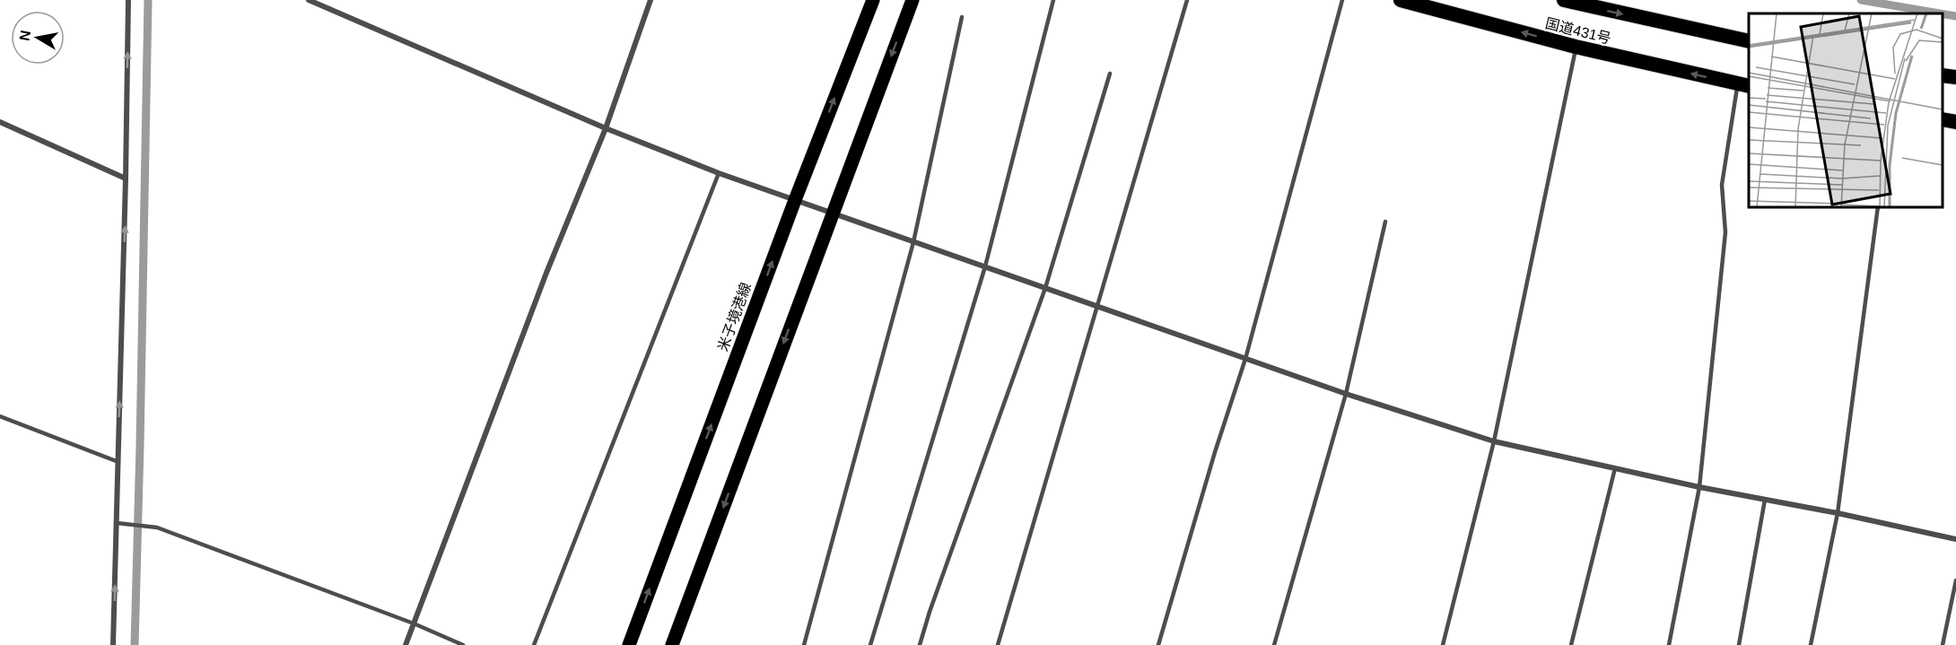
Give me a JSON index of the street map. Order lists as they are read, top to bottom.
{
  "streets": {
    "highway": ["国道431号"],
    "main road": ["米子境港線"]
  },
  "north": "left"
}
